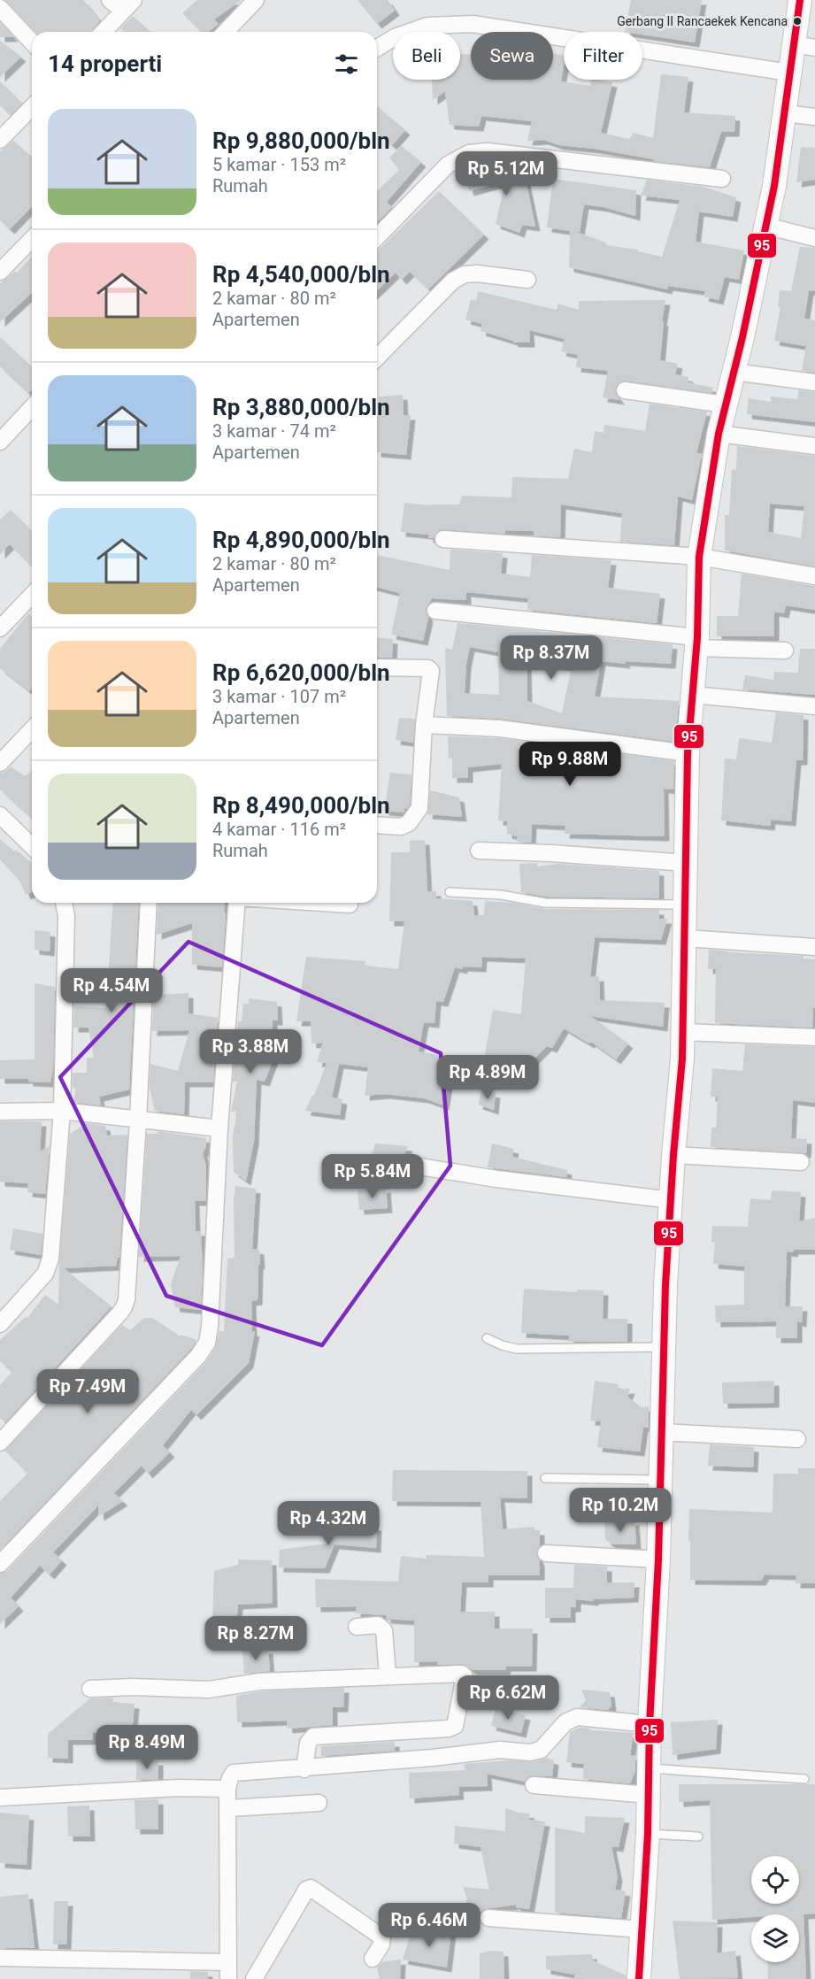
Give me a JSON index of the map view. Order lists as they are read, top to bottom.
{
  "places": ["Gerbang II Rancaekek Kencana"],
  "lines": ["transit line 95"],
  "page": {
    "chip": ["Beli", "Sewa", "Filter"],
    "heading": "14 properti",
    "list": [
      {
        "name": "Rp 9,880,000/bln",
        "note": "5 kamar · 153 m² · Rumah"
      },
      {
        "name": "Rp 4,540,000/bln",
        "note": "2 kamar · 80 m² · Apartemen"
      },
      {
        "name": "Rp 3,880,000/bln",
        "note": "3 kamar · 74 m² · Apartemen"
      },
      {
        "name": "Rp 4,890,000/bln",
        "note": "2 kamar · 80 m² · Apartemen"
      },
      {
        "name": "Rp 6,620,000/bln",
        "note": "3 kamar · 107 m² · Apartemen"
      },
      {
        "name": "Rp 8,490,000/bln",
        "note": "4 kamar · 116 m² · Rumah"
      }
    ],
    "price": [
      "Rp 5.12M",
      "Rp 8.37M",
      "Rp 9.88M",
      "Rp 4.54M",
      "Rp 3.88M",
      "Rp 4.89M",
      "Rp 5.84M",
      "Rp 7.49M",
      "Rp 10.2M",
      "Rp 4.32M",
      "Rp 8.27M",
      "Rp 6.62M",
      "Rp 8.49M",
      "Rp 6.46M"
    ]
  }
}
